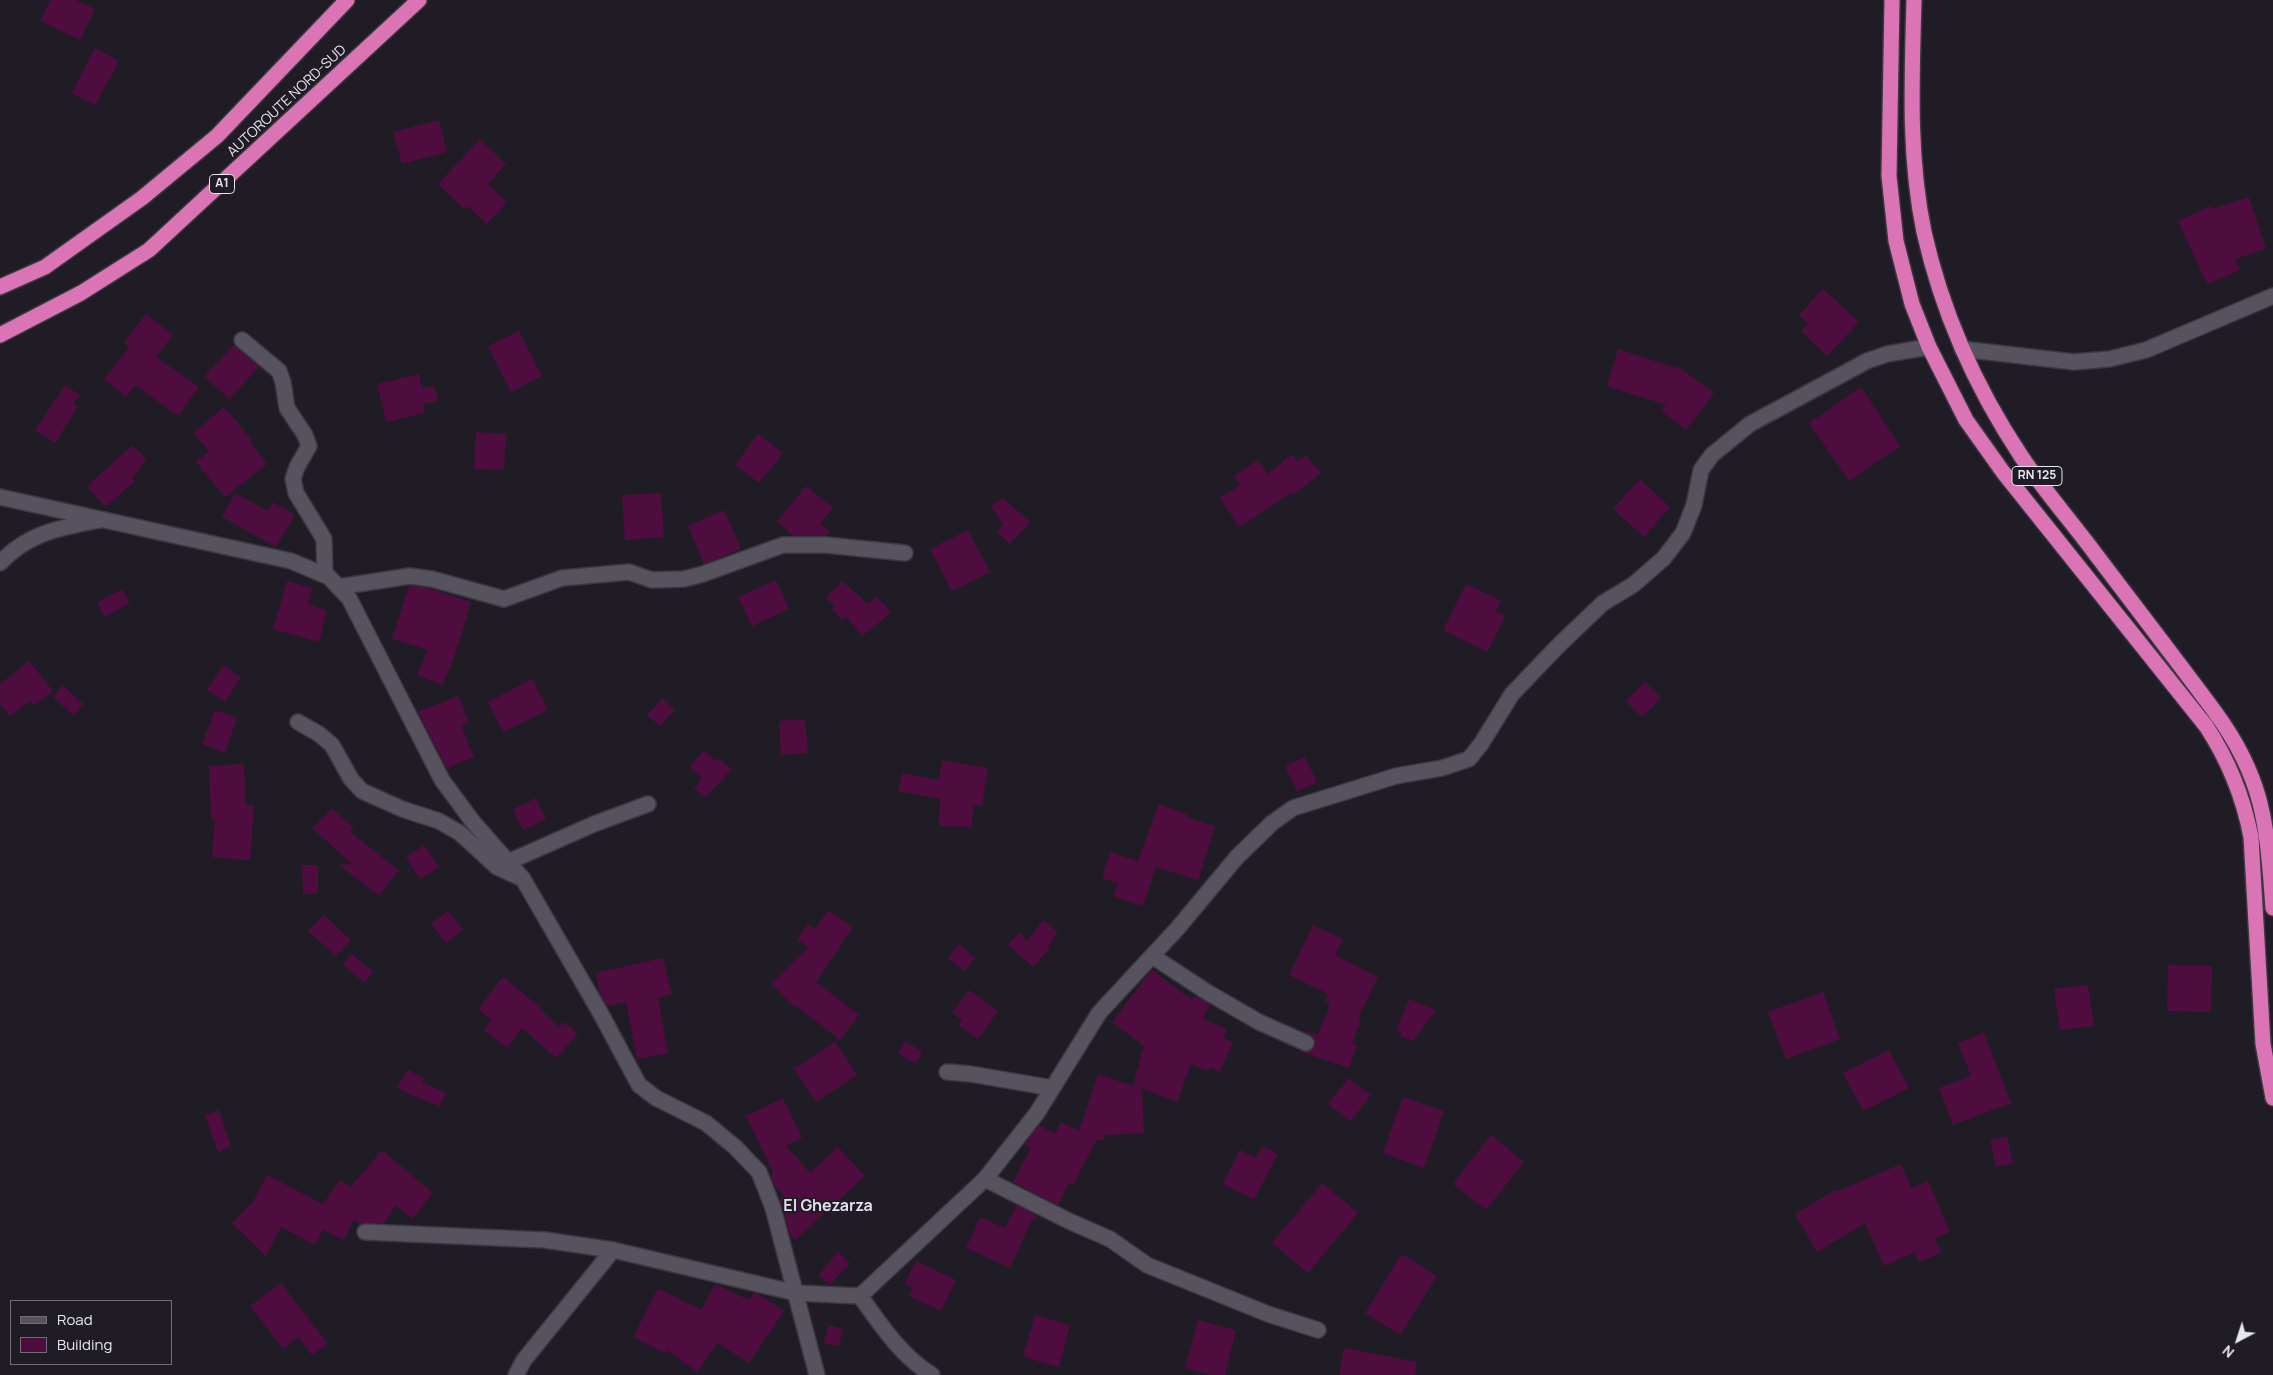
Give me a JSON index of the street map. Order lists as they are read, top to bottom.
{
  "streets": {
    "highway": ["AUTOROUTE NORD-SUD", "A1", "RN 125"]
  },
  "districts": ["El Ghezarza"],
  "legend": ["Road", "Building"],
  "north": "bottom left"
}
